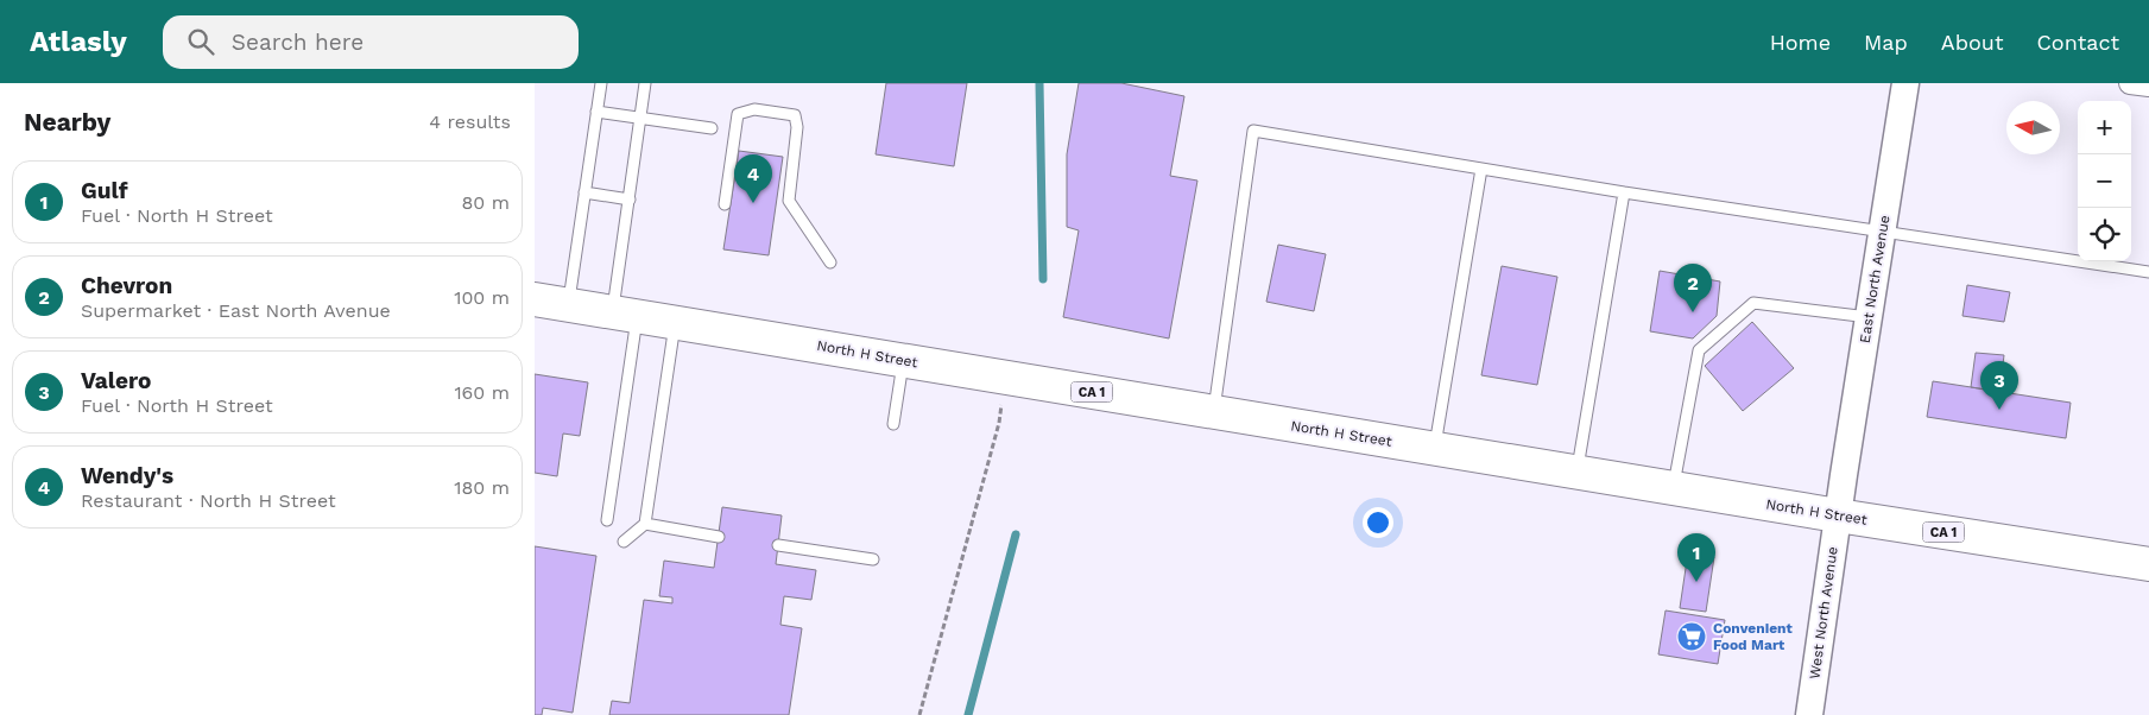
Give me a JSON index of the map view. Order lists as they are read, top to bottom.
{
  "streets": {
    "highway": ["North H Street", "CA 1"],
    "street": ["East North Avenue", "West North Avenue"]
  },
  "crossings": [
    ["East North Avenue", "West North Avenue"],
    ["North H Street", "West North Avenue"]
  ],
  "places": {
    "supermarket": ["Convenient Food Mart"]
  },
  "north": "left",
  "page": {
    "header": "Atlasly",
    "search": "Search here",
    "nav": [
      "Home",
      "Map",
      "About",
      "Contact"
    ],
    "heading": ["Nearby", "4 results"],
    "map_buttons": ["+", "−"],
    "pins": [
      "4",
      "2",
      "3",
      "1"
    ],
    "list": [
      {
        "mark": "1",
        "name": "Gulf",
        "note": "Fuel · North H Street",
        "value": "80 m"
      },
      {
        "mark": "2",
        "name": "Chevron",
        "note": "Supermarket · East North Avenue",
        "value": "100 m"
      },
      {
        "mark": "3",
        "name": "Valero",
        "note": "Fuel · North H Street",
        "value": "160 m"
      },
      {
        "mark": "4",
        "name": "Wendy's",
        "note": "Restaurant · North H Street",
        "value": "180 m"
      }
    ]
  }
}
